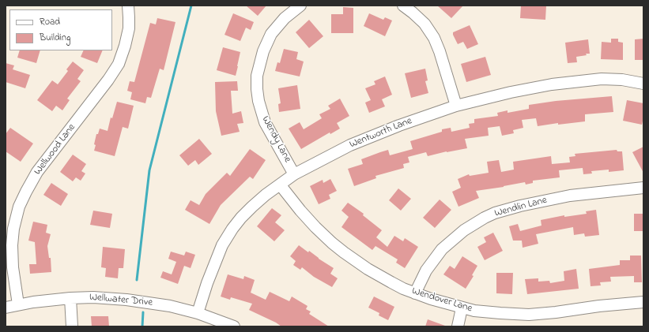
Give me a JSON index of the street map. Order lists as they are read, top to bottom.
{
  "streets": {
    "street": [
      "Wentworth Lane",
      "Wendy Lane",
      "Wellwood Lane",
      "Wendlin Lane",
      "Wellwater Drive",
      "Wendover Lane"
    ]
  },
  "crossings": [
    ["Wentworth Lane", "Wendy Lane"],
    ["Wentworth Lane", "Wellwater Drive"],
    ["Wentworth Lane", "Wendover Lane"],
    ["Wellwood Lane", "Wellwater Drive"],
    ["Wendlin Lane", "Wendover Lane"]
  ],
  "legend": ["Road", "Building"]
}
